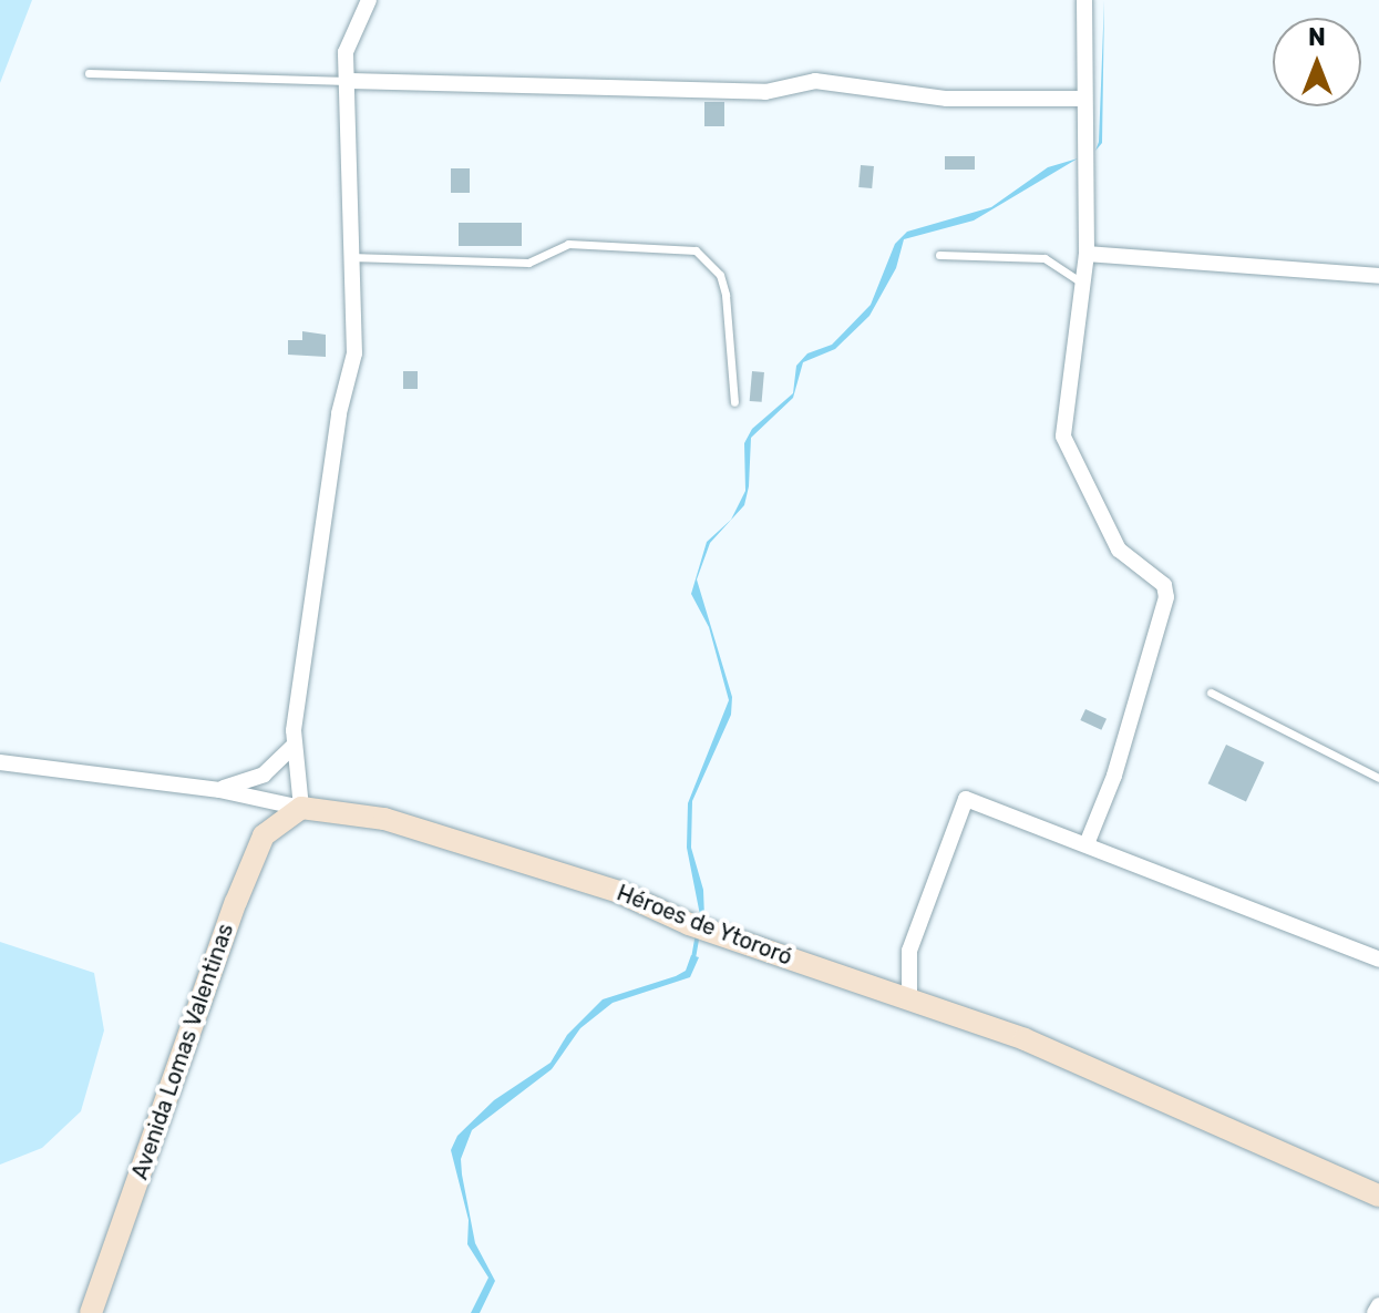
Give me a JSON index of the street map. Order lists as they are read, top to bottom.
{
  "streets": {
    "main road": ["Héroes de Ytororó", "Avenida Lomas Valentinas"]
  },
  "crossings": [
    ["Héroes de Ytororó", "Avenida Lomas Valentinas"]
  ],
  "north": "top"
}
